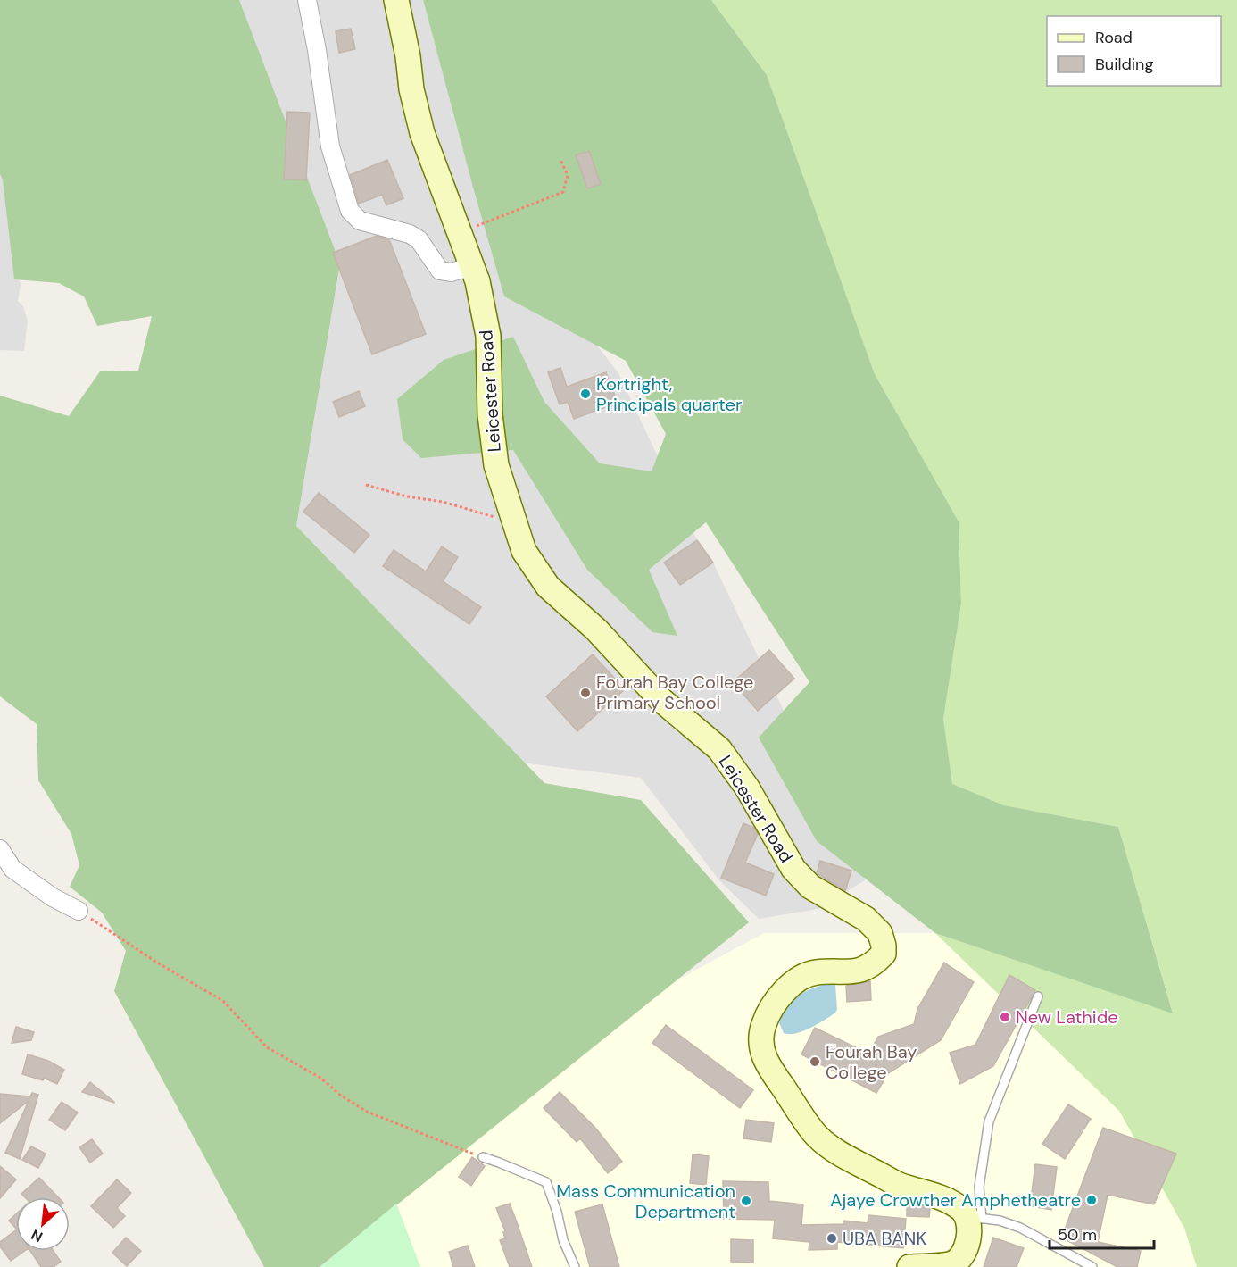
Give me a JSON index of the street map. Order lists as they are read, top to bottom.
{
  "streets": {
    "street": ["Leicester Road"]
  },
  "places": [
    "Kortright, Principals quarter",
    "Fourah Bay College Primary School",
    "New Lathide",
    "Fourah Bay College",
    "Ajaye Crowther Amphetheatre",
    "Mass Communication Department",
    "UBA BANK"
  ],
  "legend": ["Road", "Building"],
  "scale_bar": "50 m",
  "north": "bottom left"
}
